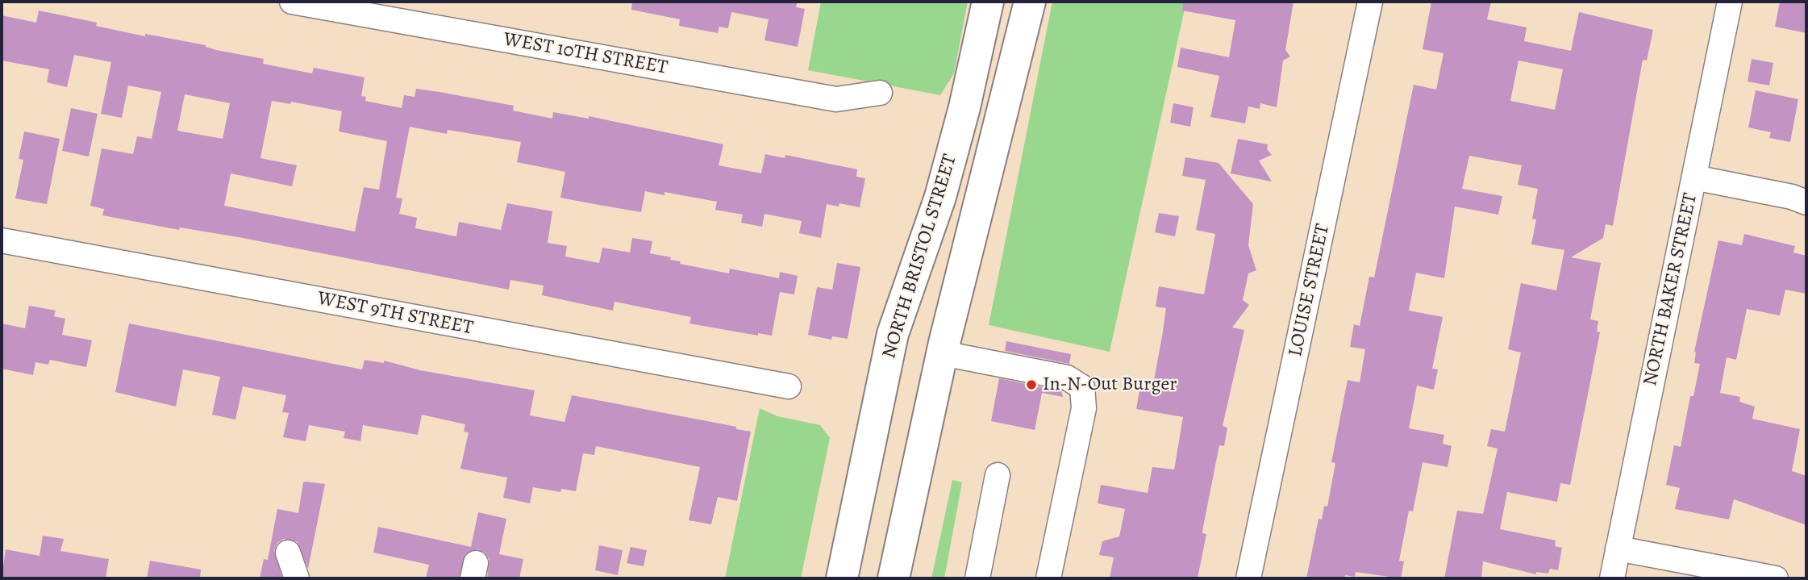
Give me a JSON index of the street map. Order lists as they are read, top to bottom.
{
  "streets": {
    "main road": ["NORTH BRISTOL STREET"],
    "street": [
      "WEST 10TH STREET",
      "NORTH BAKER STREET",
      "LOUISE STREET",
      "WEST 9TH STREET"
    ]
  },
  "places": ["In-N-Out Burger"]
}
